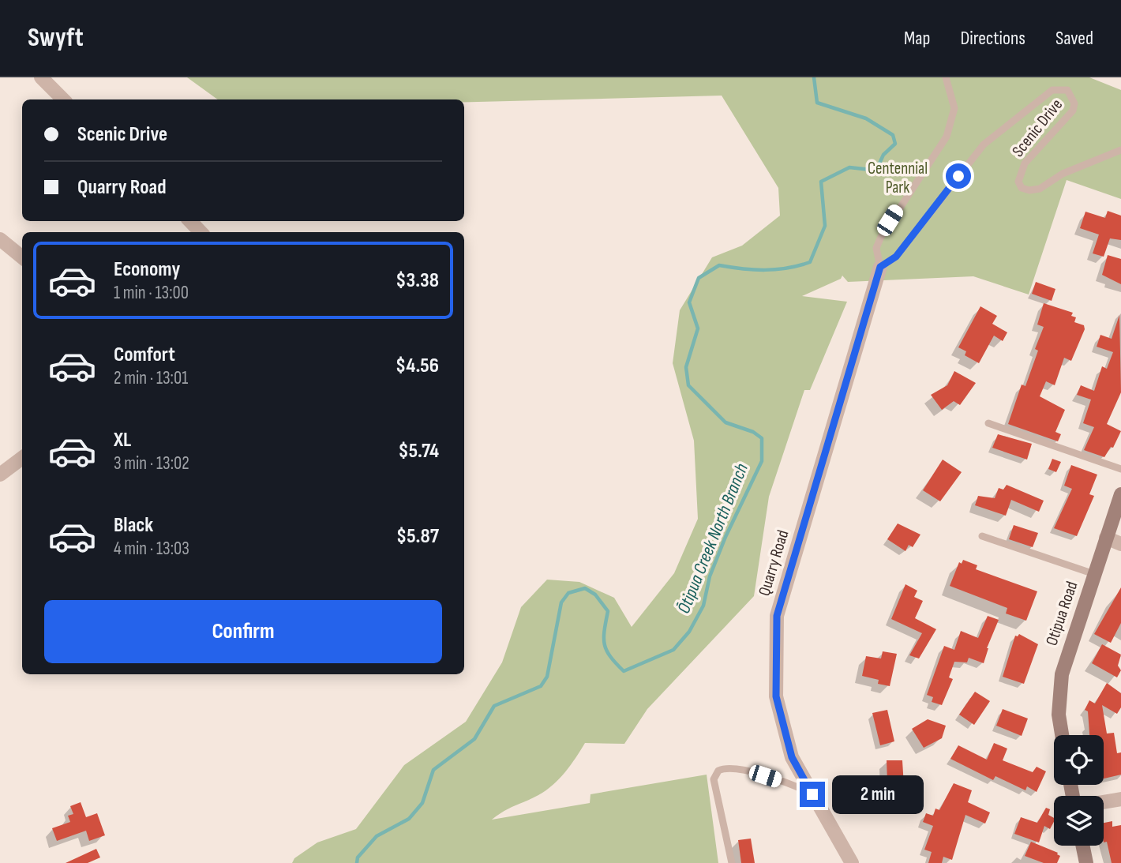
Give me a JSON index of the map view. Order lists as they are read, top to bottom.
{
  "streets": {
    "street": ["Quarry Road", "Otipua Road"],
    "lane": ["Scenic Drive"]
  },
  "crossings": [
    ["Scenic Drive", "Quarry Road"]
  ],
  "water": ["Ōtipua Creek North Branch"],
  "parks": ["Centennial Park"],
  "page": {
    "header": "Swyft",
    "nav": ["Map", "Directions", "Saved"],
    "banner": ["Scenic Drive", "Quarry Road"],
    "list": [
      {
        "name": "Economy",
        "note": "1 min · 13:00",
        "value": "$3.38"
      },
      {
        "name": "Comfort",
        "note": "2 min · 13:01",
        "value": "$4.56"
      },
      {
        "name": "XL",
        "note": "3 min · 13:02",
        "value": "$5.74"
      },
      {
        "name": "Black",
        "note": "4 min · 13:03",
        "value": "$5.87"
      }
    ],
    "buttons": "Confirm",
    "bubble": "2 min"
  }
}
